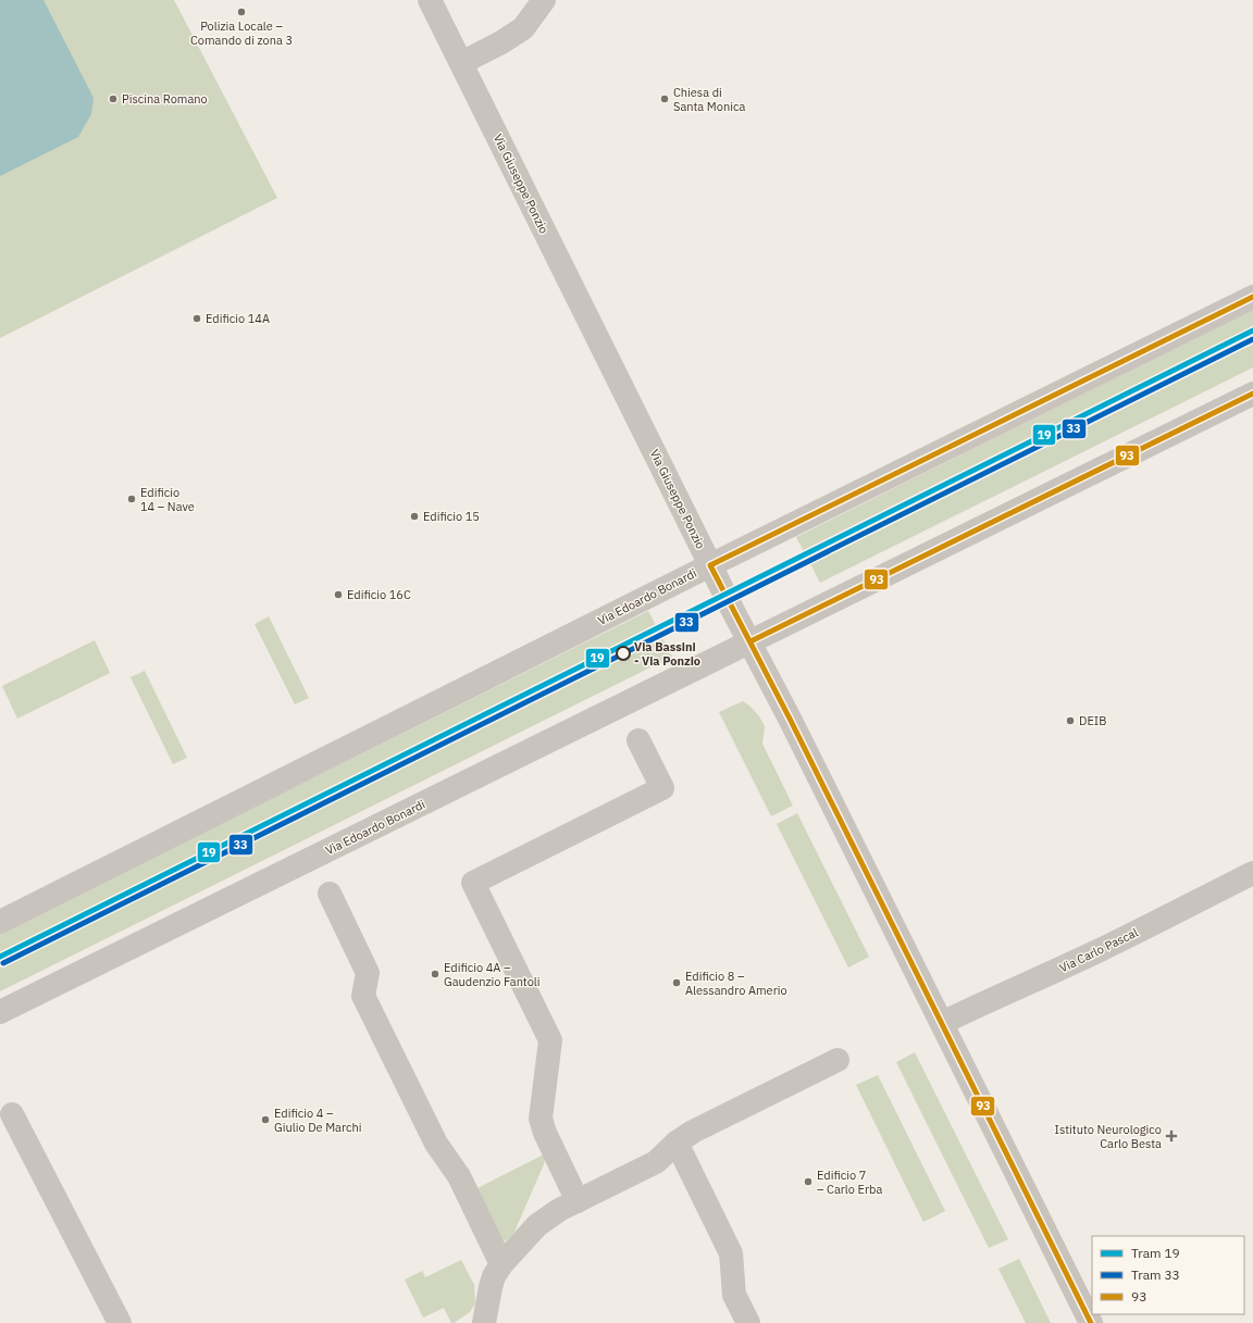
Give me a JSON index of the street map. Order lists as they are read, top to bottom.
{
  "streets": {
    "street": ["Via Giuseppe Ponzio", "Via Edoardo Bonardi", "Via Carlo Pascal"]
  },
  "crossings": [
    ["Via Giuseppe Ponzio", "Via Edoardo Bonardi"],
    ["Via Giuseppe Ponzio", "Via Carlo Pascal"]
  ],
  "places": {
    "other": [
      "Polizia Locale – Comando di zona 3",
      "Piscina Romano",
      "Chiesa di Santa Monica",
      "Edificio 14A",
      "Edificio 14 – Nave",
      "Edificio 15",
      "Edificio 16C",
      "Via Bassini - Via Ponzio",
      "DEIB",
      "Edificio 4A – Gaudenzio Fantoli",
      "Edificio 8 – Alessandro Amerio",
      "Edificio 4 – Giulio De Marchi",
      "Edificio 7 – Carlo Erba"
    ],
    "health": ["Istituto Neurologico Carlo Besta"]
  },
  "lines": ["transit line 93", "tram line 19", "tram line 33"],
  "legend": ["Tram 19", "Tram 33", "93"]
}
